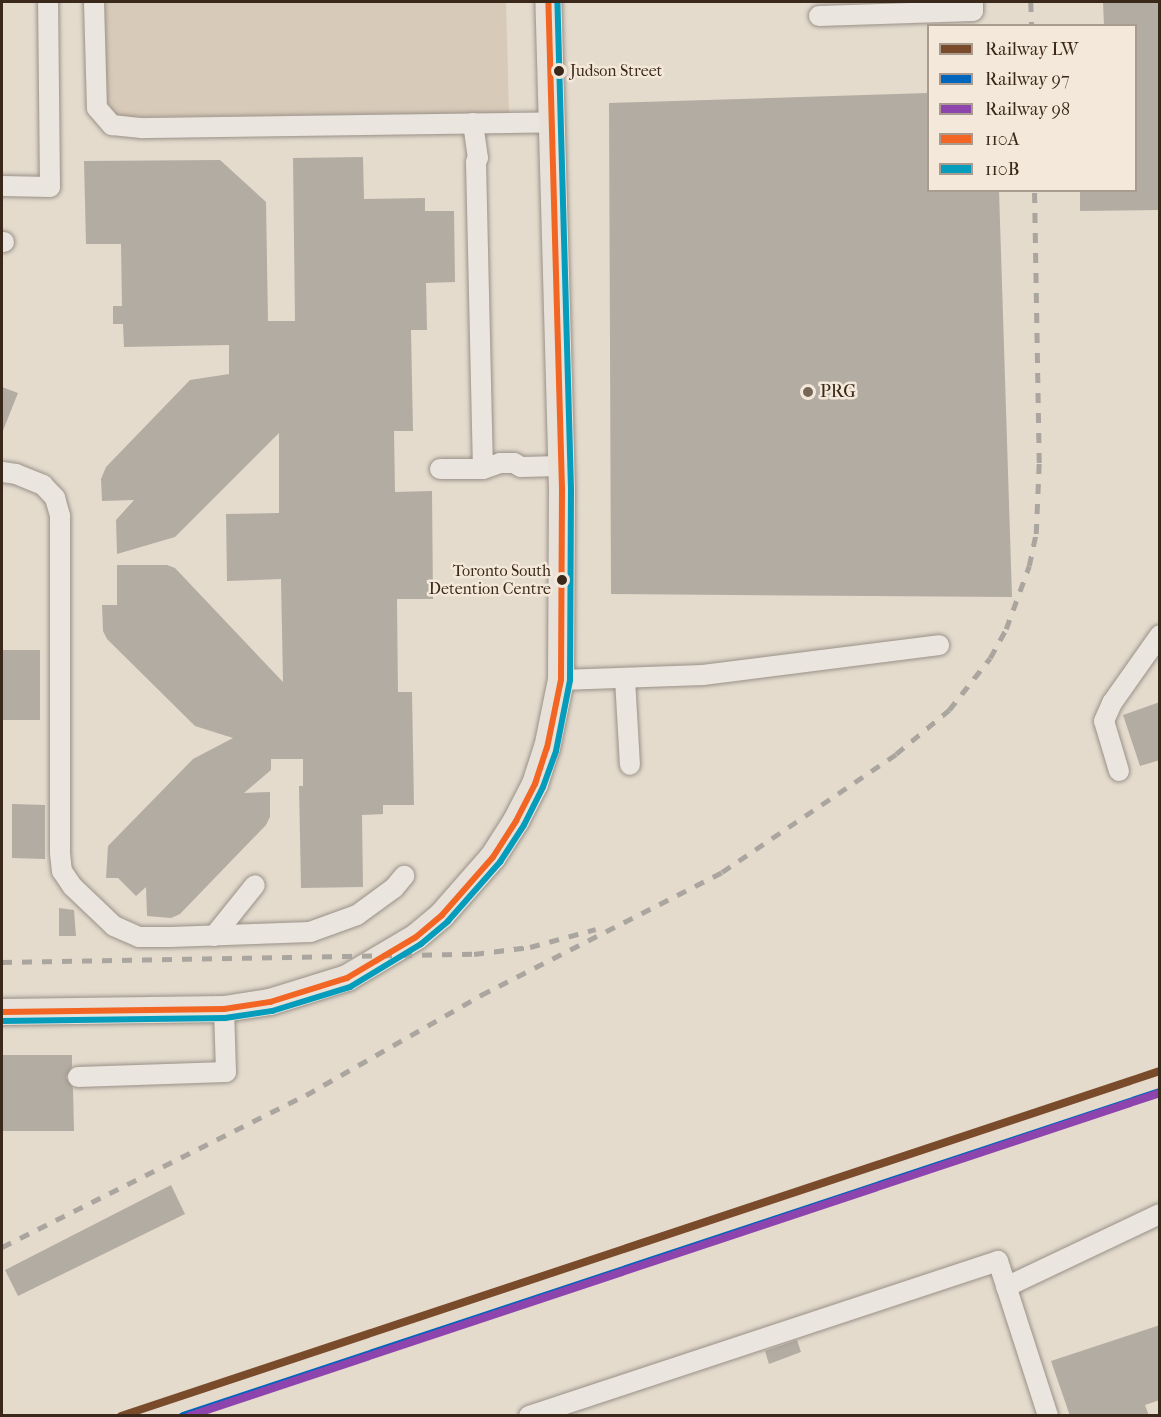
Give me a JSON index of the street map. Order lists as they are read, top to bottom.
{
  "places": ["Judson Street", "PRG", "Toronto South Detention Centre"],
  "lines": [
    "transit line 110A",
    "transit line 110B",
    "rail line LW",
    "rail line 97",
    "rail line 98"
  ],
  "legend": [
    "Railway LW",
    "Railway 97",
    "Railway 98",
    "110A",
    "110B"
  ]
}
